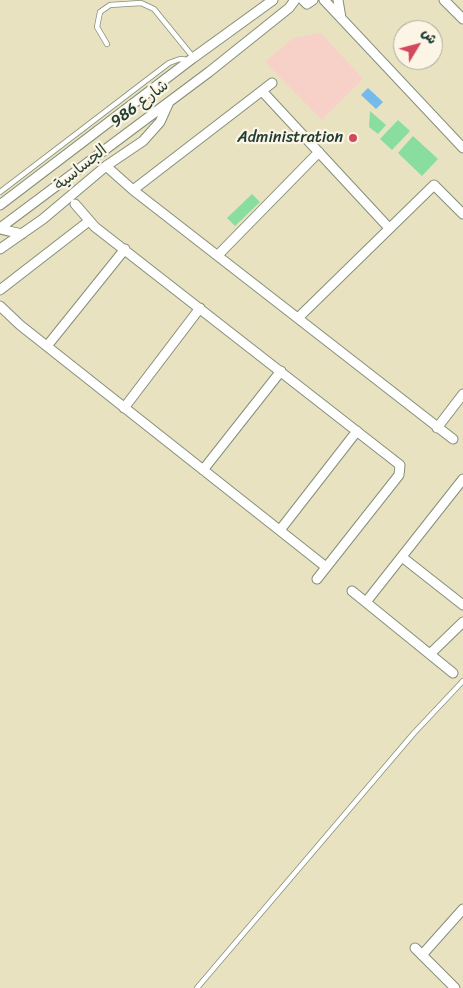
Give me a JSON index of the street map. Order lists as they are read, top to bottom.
{
  "streets": {
    "street": ["شارع 986", "الجساسية"]
  },
  "crossings": [
    ["شارع 986", "الجساسية"]
  ],
  "places": ["Administration"],
  "north": "top right"
}
